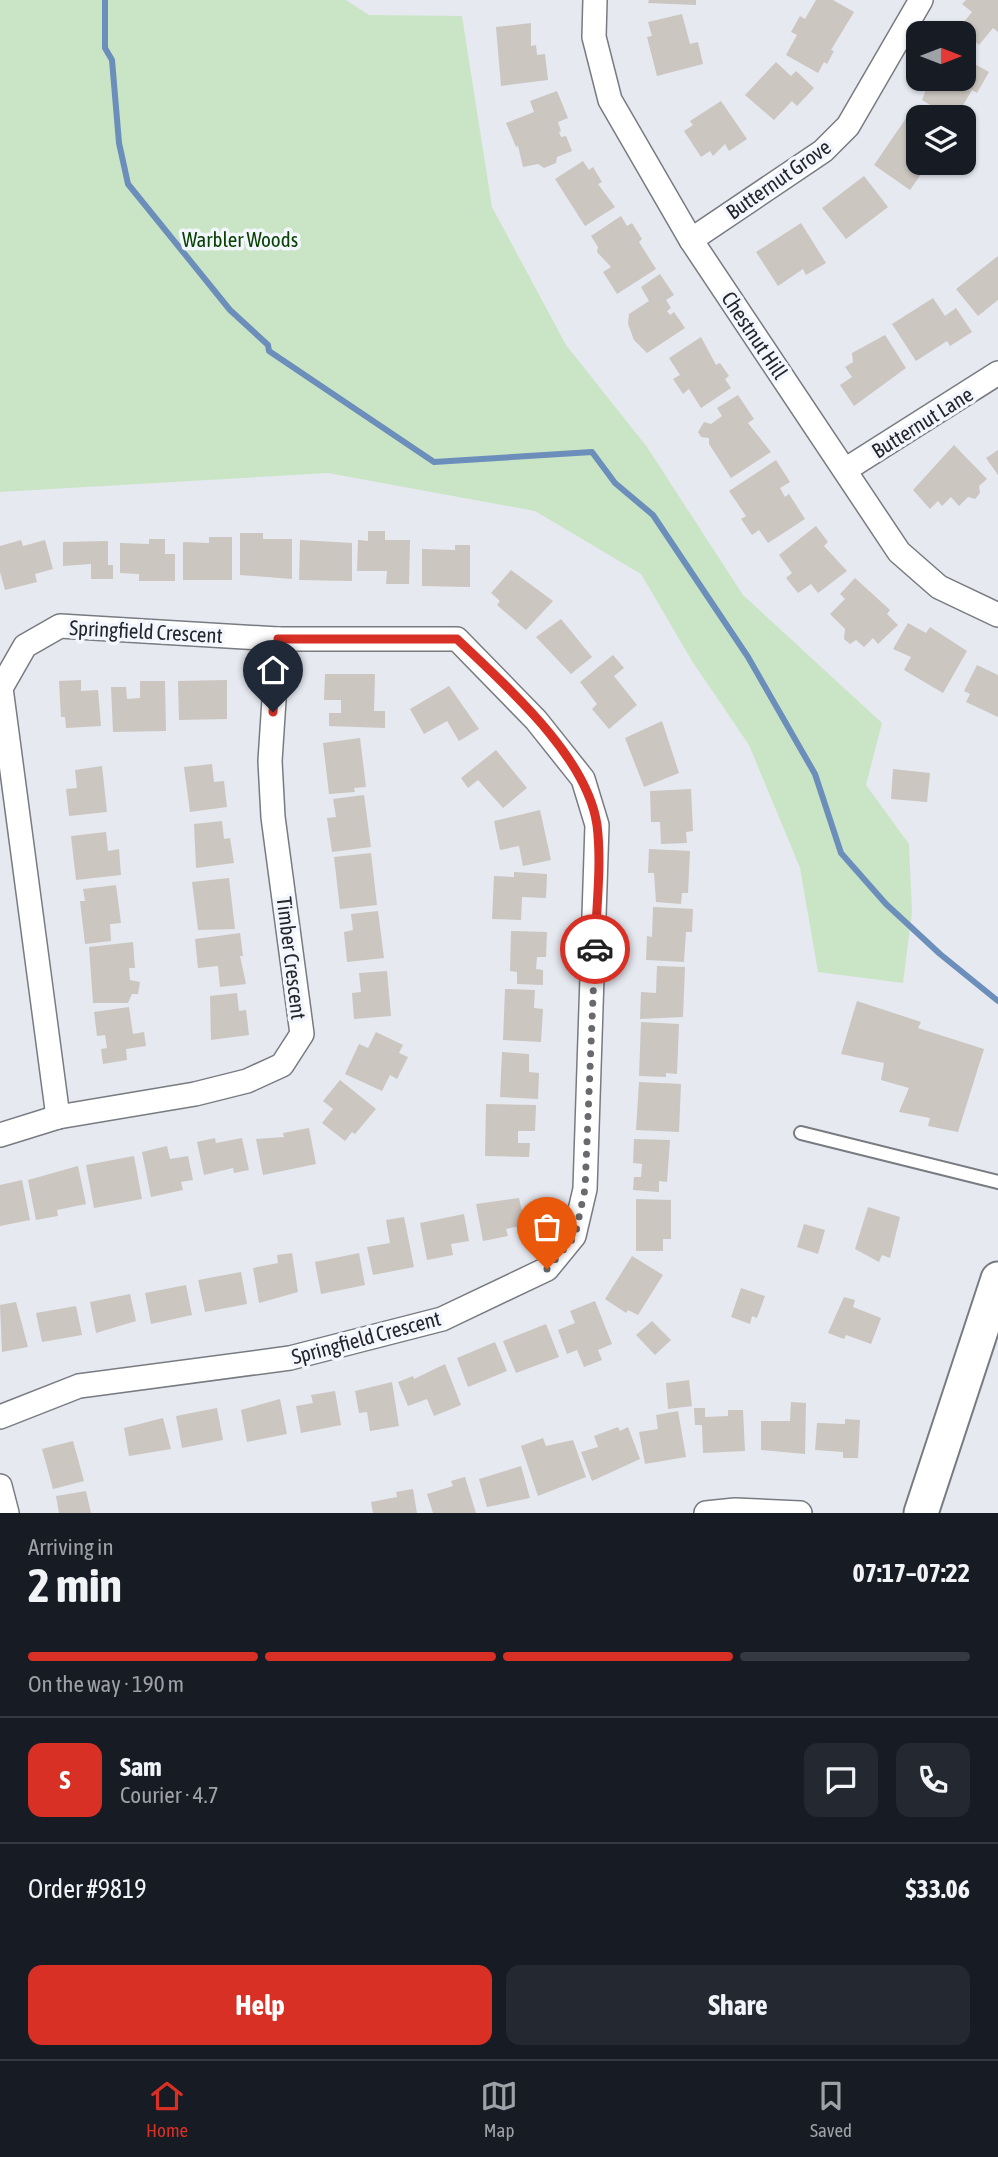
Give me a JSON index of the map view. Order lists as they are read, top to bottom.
{
  "streets": {
    "street": [
      "Butternut Grove",
      "Chestnut Hill",
      "Butternut Lane",
      "Springfield Crescent",
      "Timber Crescent"
    ]
  },
  "crossings": [
    ["Butternut Grove", "Chestnut Hill"],
    ["Chestnut Hill", "Butternut Lane"],
    ["Springfield Crescent", "Timber Crescent"]
  ],
  "parks": ["Warbler Woods"],
  "north": "right",
  "page": {
    "heading": ["2 min", "Arriving in", "07:17–07:22"],
    "panel": [
      "Sam",
      "Courier · 4.7",
      "Order #9819",
      "$33.06"
    ],
    "bar": "On the way · 190 m",
    "round": "S",
    "buttons": ["Help", "Share"],
    "tabs": ["Home", "Map", "Saved"]
  }
}
